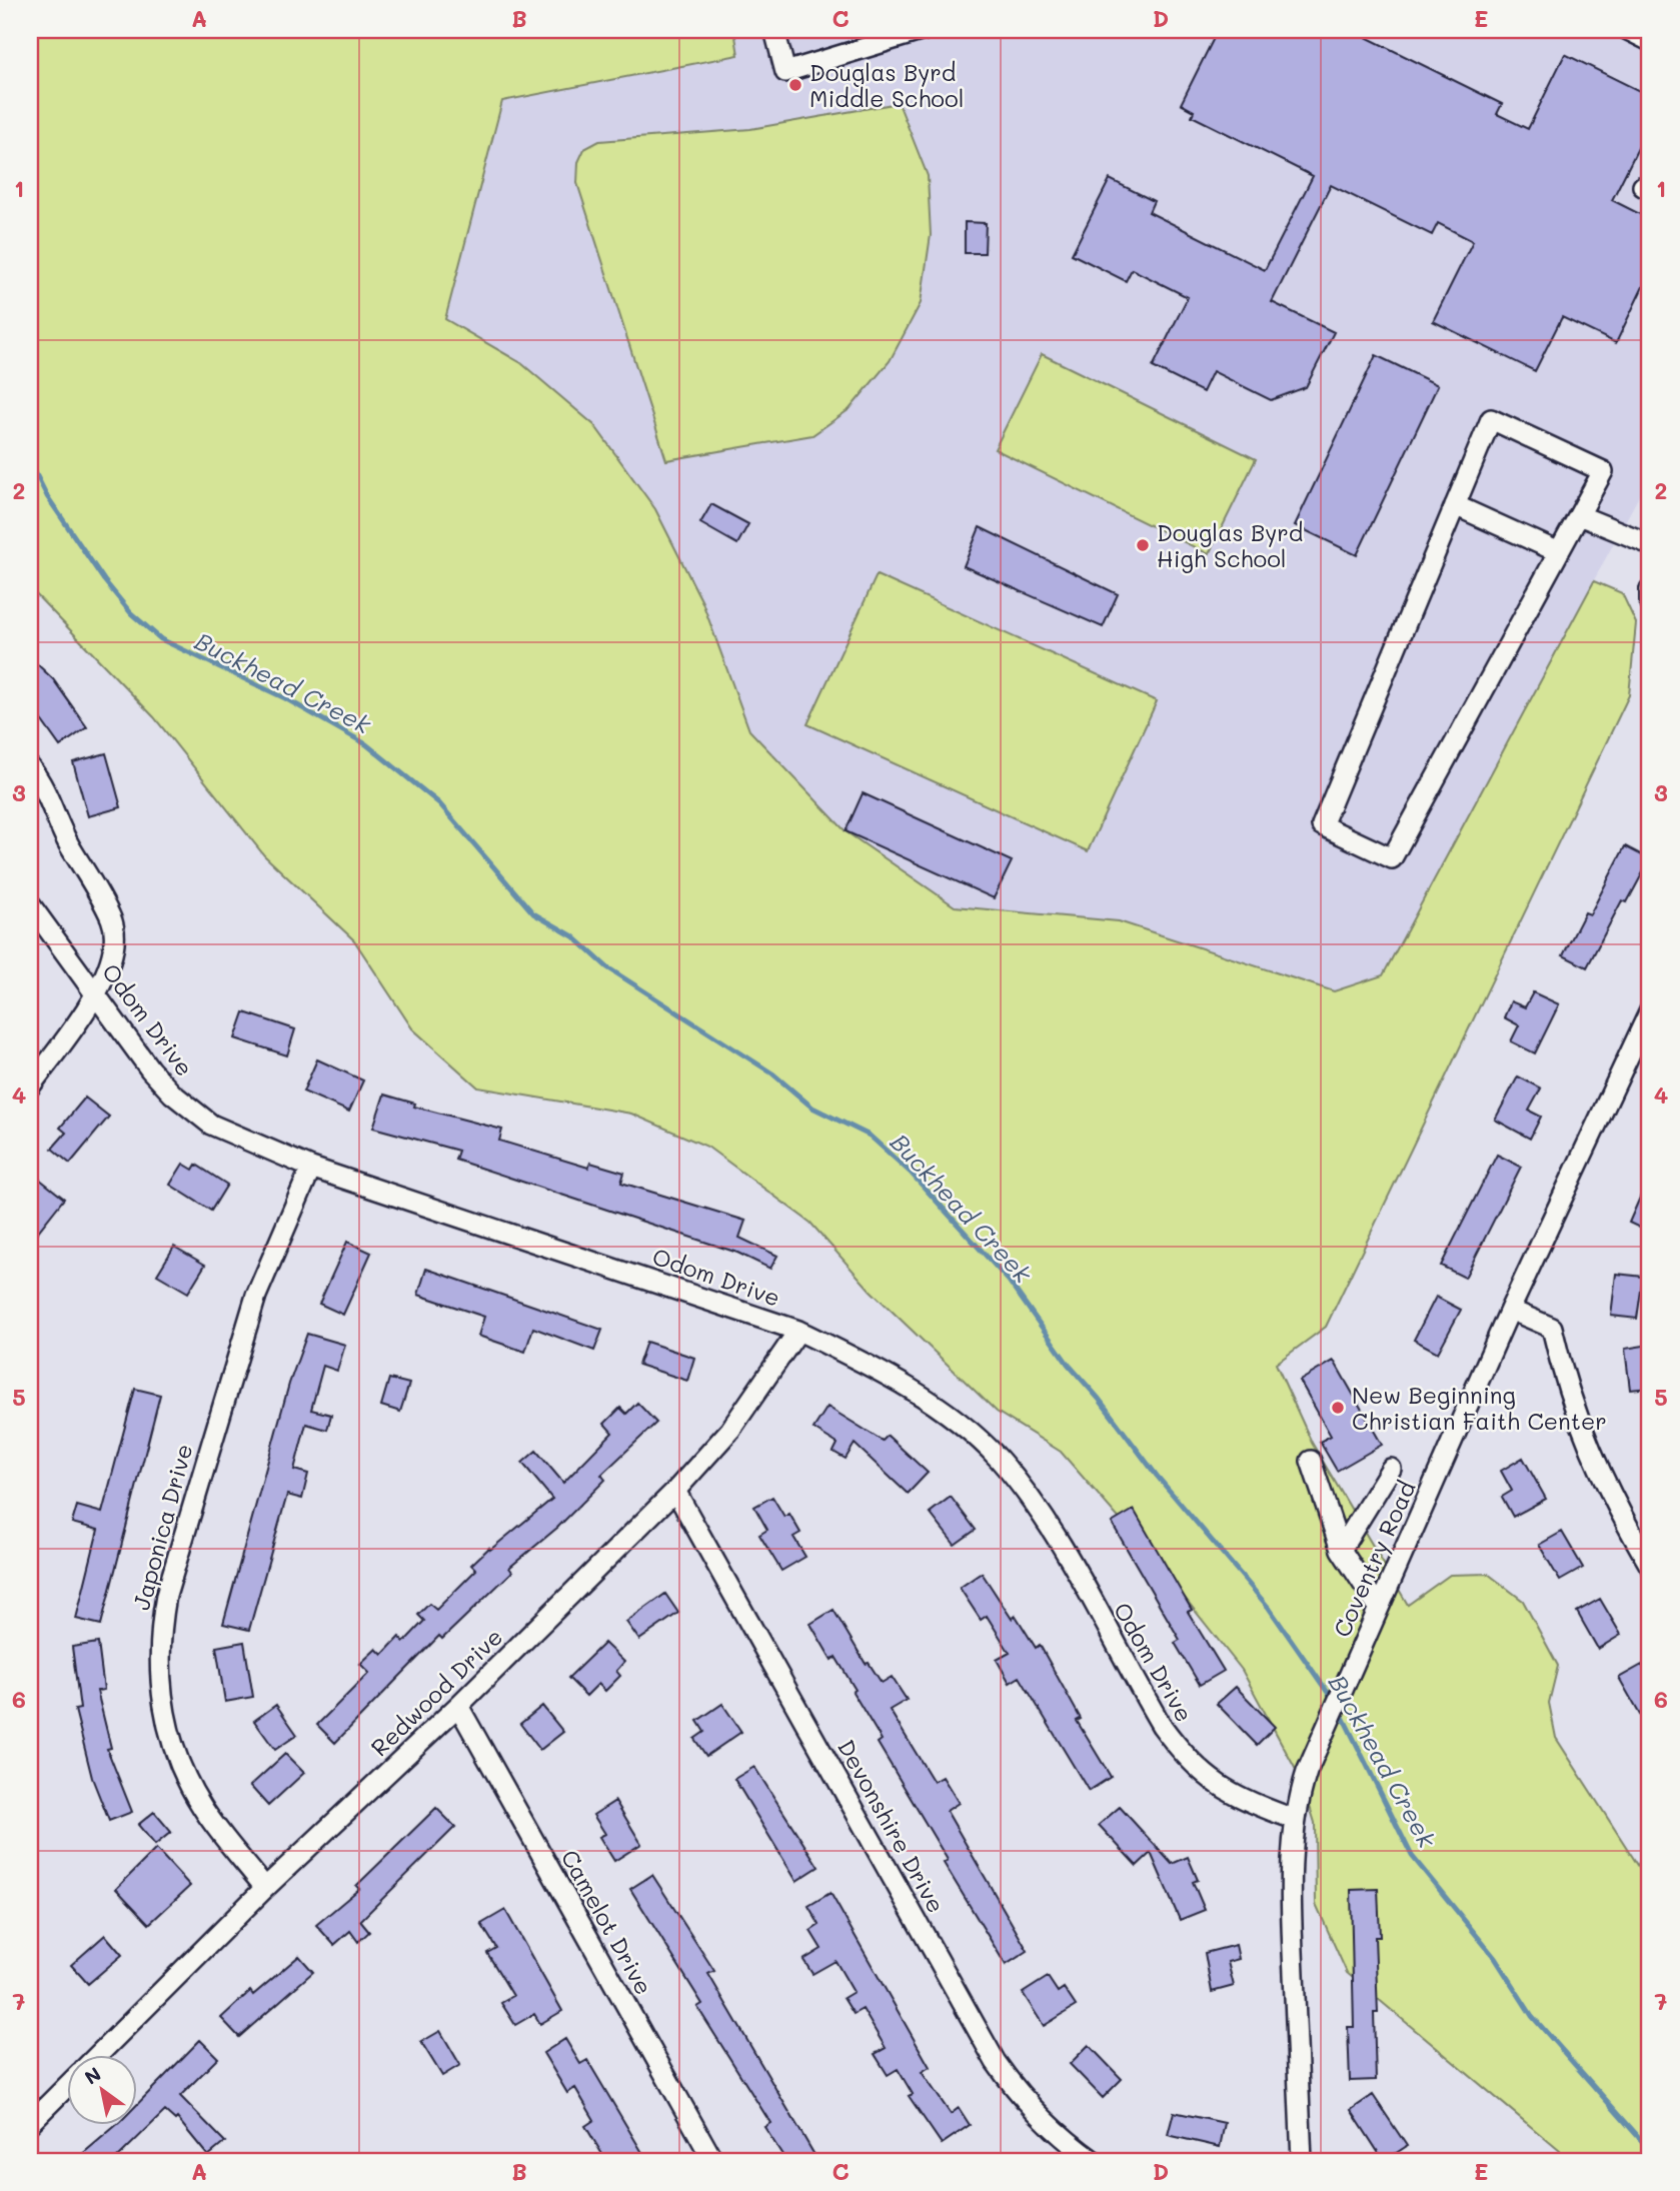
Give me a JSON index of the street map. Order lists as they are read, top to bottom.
{
  "streets": {
    "street": [
      "Odom Drive",
      "Japonica Drive",
      "Coventry Road",
      "Redwood Drive",
      "Devonshire Drive",
      "Camelot Drive"
    ]
  },
  "crossings": [
    ["Odom Drive", "Japonica Drive"],
    ["Odom Drive", "Coventry Road"],
    ["Odom Drive", "Redwood Drive"],
    ["Japonica Drive", "Redwood Drive"],
    ["Redwood Drive", "Devonshire Drive"],
    ["Redwood Drive", "Camelot Drive"]
  ],
  "water": ["Buckhead Creek"],
  "places": ["Douglas Byrd Middle School", "Douglas Byrd High School", "New Beginning Christian Faith Center"],
  "north": "top left",
  "grid": {
    "columns": [
      "A",
      "B",
      "C",
      "D",
      "E"
    ],
    "rows": [
      "1",
      "2",
      "3",
      "4",
      "5",
      "6",
      "7"
    ]
  }
}
